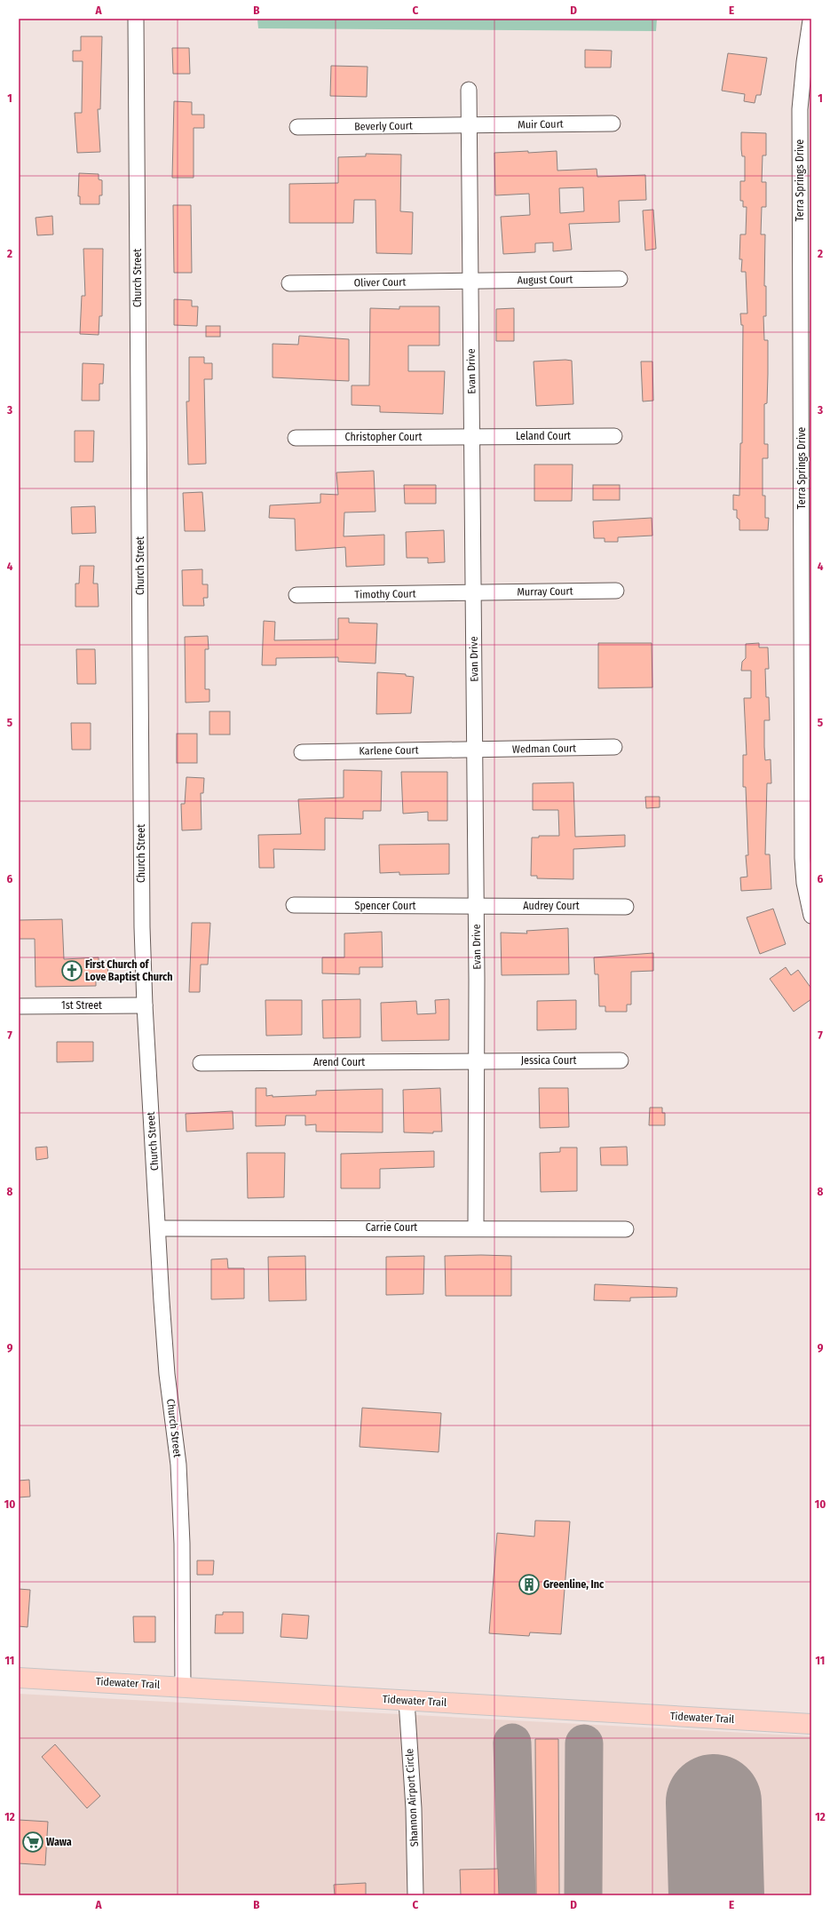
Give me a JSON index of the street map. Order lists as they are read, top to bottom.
{
  "streets": {
    "main road": ["Tidewater Trail"],
    "street": [
      "Muir Court",
      "Beverly Court",
      "Terra Springs Drive",
      "Church Street",
      "August Court",
      "Oliver Court",
      "Evan Drive",
      "Leland Court",
      "Christopher Court",
      "Murray Court",
      "Timothy Court",
      "Wedman Court",
      "Karlene Court",
      "Spencer Court",
      "Audrey Court",
      "1st Street",
      "Jessica Court",
      "Arend Court",
      "Carrie Court",
      "Shannon Airport Circle"
    ]
  },
  "crossings": [
    ["Muir Court", "Beverly Court"],
    ["Muir Court", "Evan Drive"],
    ["Beverly Court", "Evan Drive"],
    ["Church Street", "1st Street"],
    ["Church Street", "Carrie Court"],
    ["Church Street", "Tidewater Trail"],
    ["August Court", "Oliver Court"],
    ["August Court", "Evan Drive"],
    ["Oliver Court", "Evan Drive"],
    ["Evan Drive", "Leland Court"],
    ["Evan Drive", "Christopher Court"],
    ["Evan Drive", "Murray Court"],
    ["Evan Drive", "Timothy Court"],
    ["Evan Drive", "Wedman Court"],
    ["Evan Drive", "Karlene Court"],
    ["Evan Drive", "Spencer Court"],
    ["Evan Drive", "Audrey Court"],
    ["Evan Drive", "Jessica Court"],
    ["Evan Drive", "Arend Court"],
    ["Evan Drive", "Carrie Court"],
    ["Leland Court", "Christopher Court"],
    ["Murray Court", "Timothy Court"],
    ["Wedman Court", "Karlene Court"],
    ["Spencer Court", "Audrey Court"],
    ["Jessica Court", "Arend Court"],
    ["Tidewater Trail", "Shannon Airport Circle"]
  ],
  "places": {
    "church": ["First Church of Love Baptist Church"],
    "building": ["Greenline, Inc"],
    "supermarket": ["Wawa"]
  },
  "grid": {
    "columns": [
      "A",
      "B",
      "C",
      "D",
      "E"
    ],
    "rows": [
      "1",
      "2",
      "3",
      "4",
      "5",
      "6",
      "7",
      "8",
      "9",
      "10",
      "11",
      "12"
    ]
  }
}
